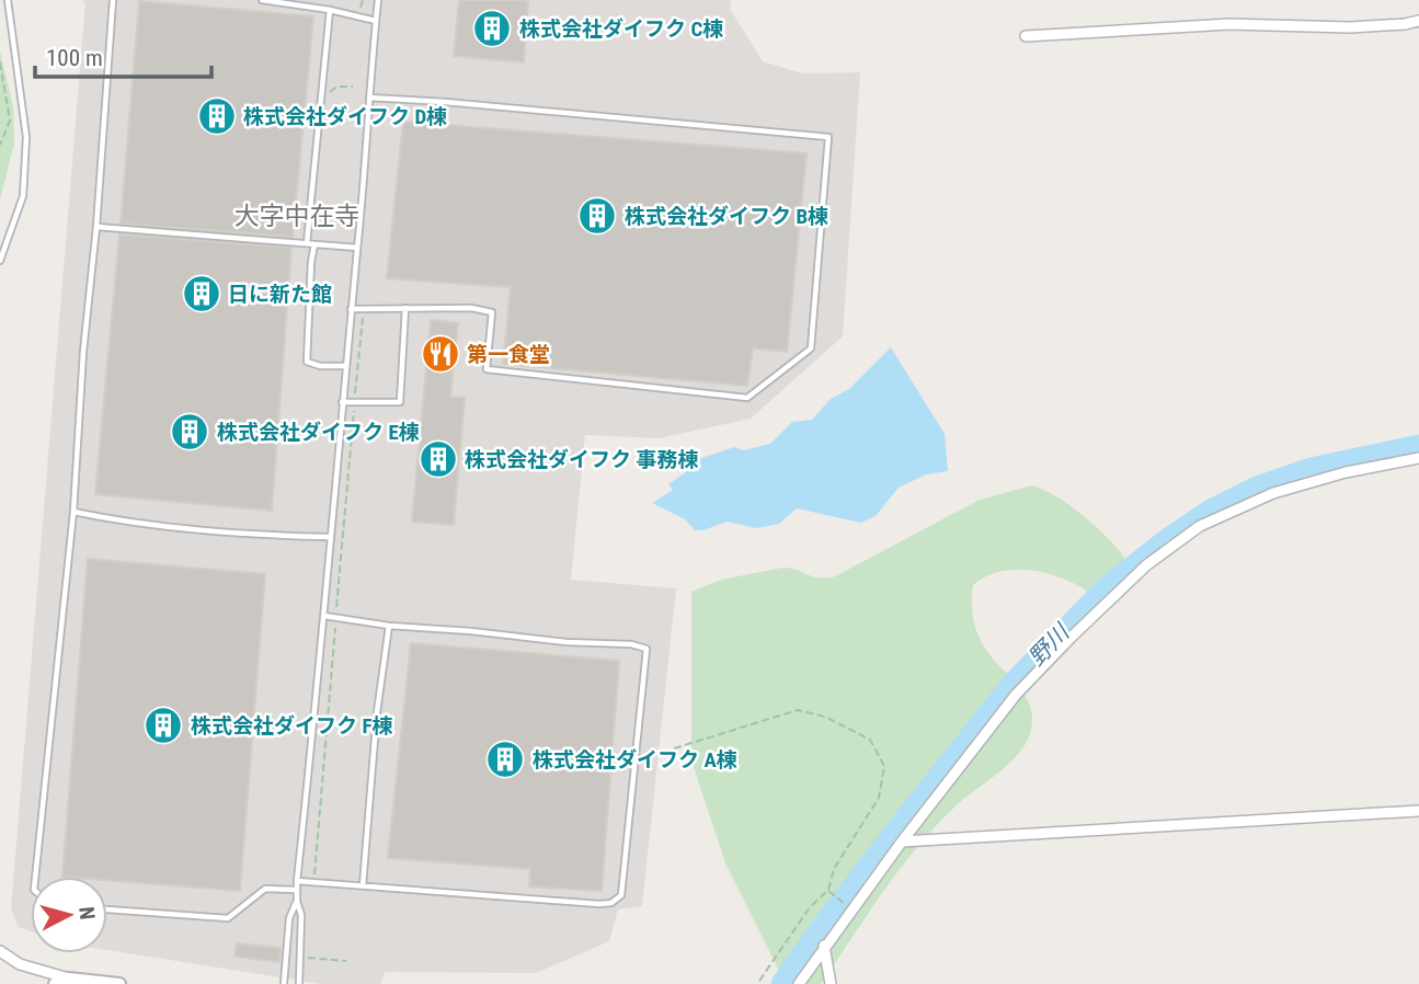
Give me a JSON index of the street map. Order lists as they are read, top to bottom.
{
  "districts": ["大字中在寺"],
  "water": ["野川"],
  "places": {
    "building": [
      "株式会社ダイフク C棟",
      "株式会社ダイフク D棟",
      "株式会社ダイフク B棟",
      "日に新た館",
      "株式会社ダイフク E棟",
      "株式会社ダイフク 事務棟",
      "株式会社ダイフク F棟",
      "株式会社ダイフク A棟"
    ],
    "restaurant": ["第一食堂"]
  },
  "scale_bar": "100 m",
  "north": "right"
}
